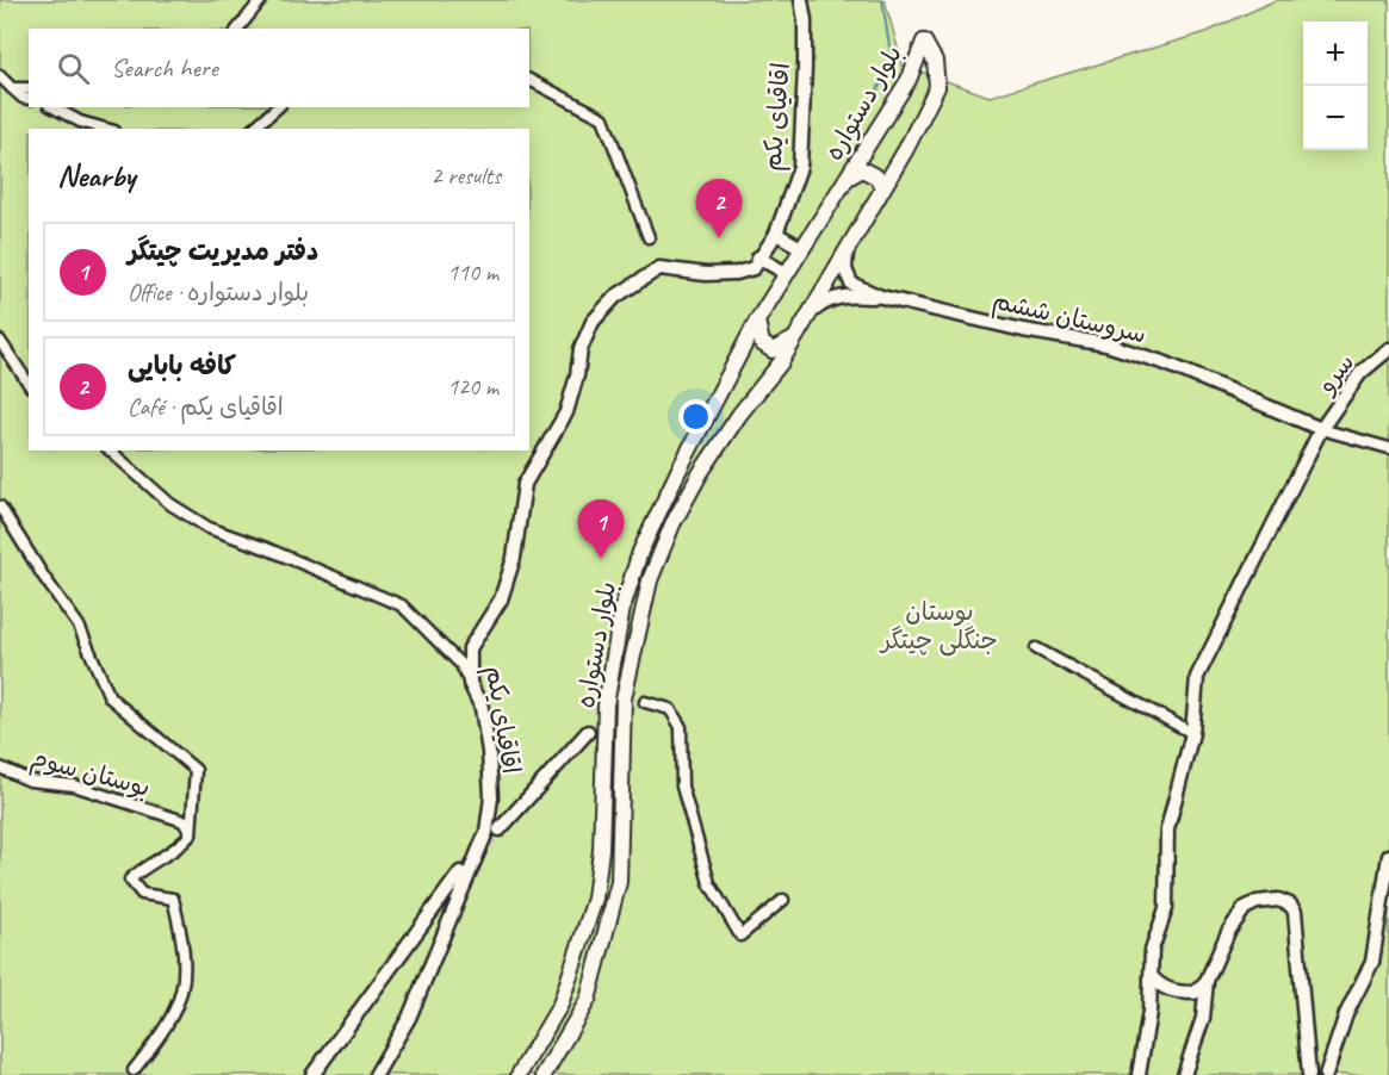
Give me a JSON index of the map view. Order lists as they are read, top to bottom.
{
  "streets": {
    "main road": ["بلوار دستواره"],
    "street": [
      "اقاقیای یکم",
      "سروستان ششم",
      "سرو",
      "بوستان سوم"
    ]
  },
  "crossings": [
    ["سروستان ششم", "سرو"]
  ],
  "parks": ["بوستان جنگلی چیتگر"],
  "page": {
    "map_buttons": ["+", "−"],
    "search": "Search here",
    "heading": ["Nearby", "2 results"],
    "pins": ["2", "1"],
    "list": [
      {
        "mark": "1",
        "name": "دفتر مدیریت چیتگر",
        "note": "Office · بلوار دستواره",
        "value": "110 m"
      },
      {
        "mark": "2",
        "name": "کافه بابایی",
        "note": "Café · اقاقیای یکم",
        "value": "120 m"
      }
    ]
  }
}
